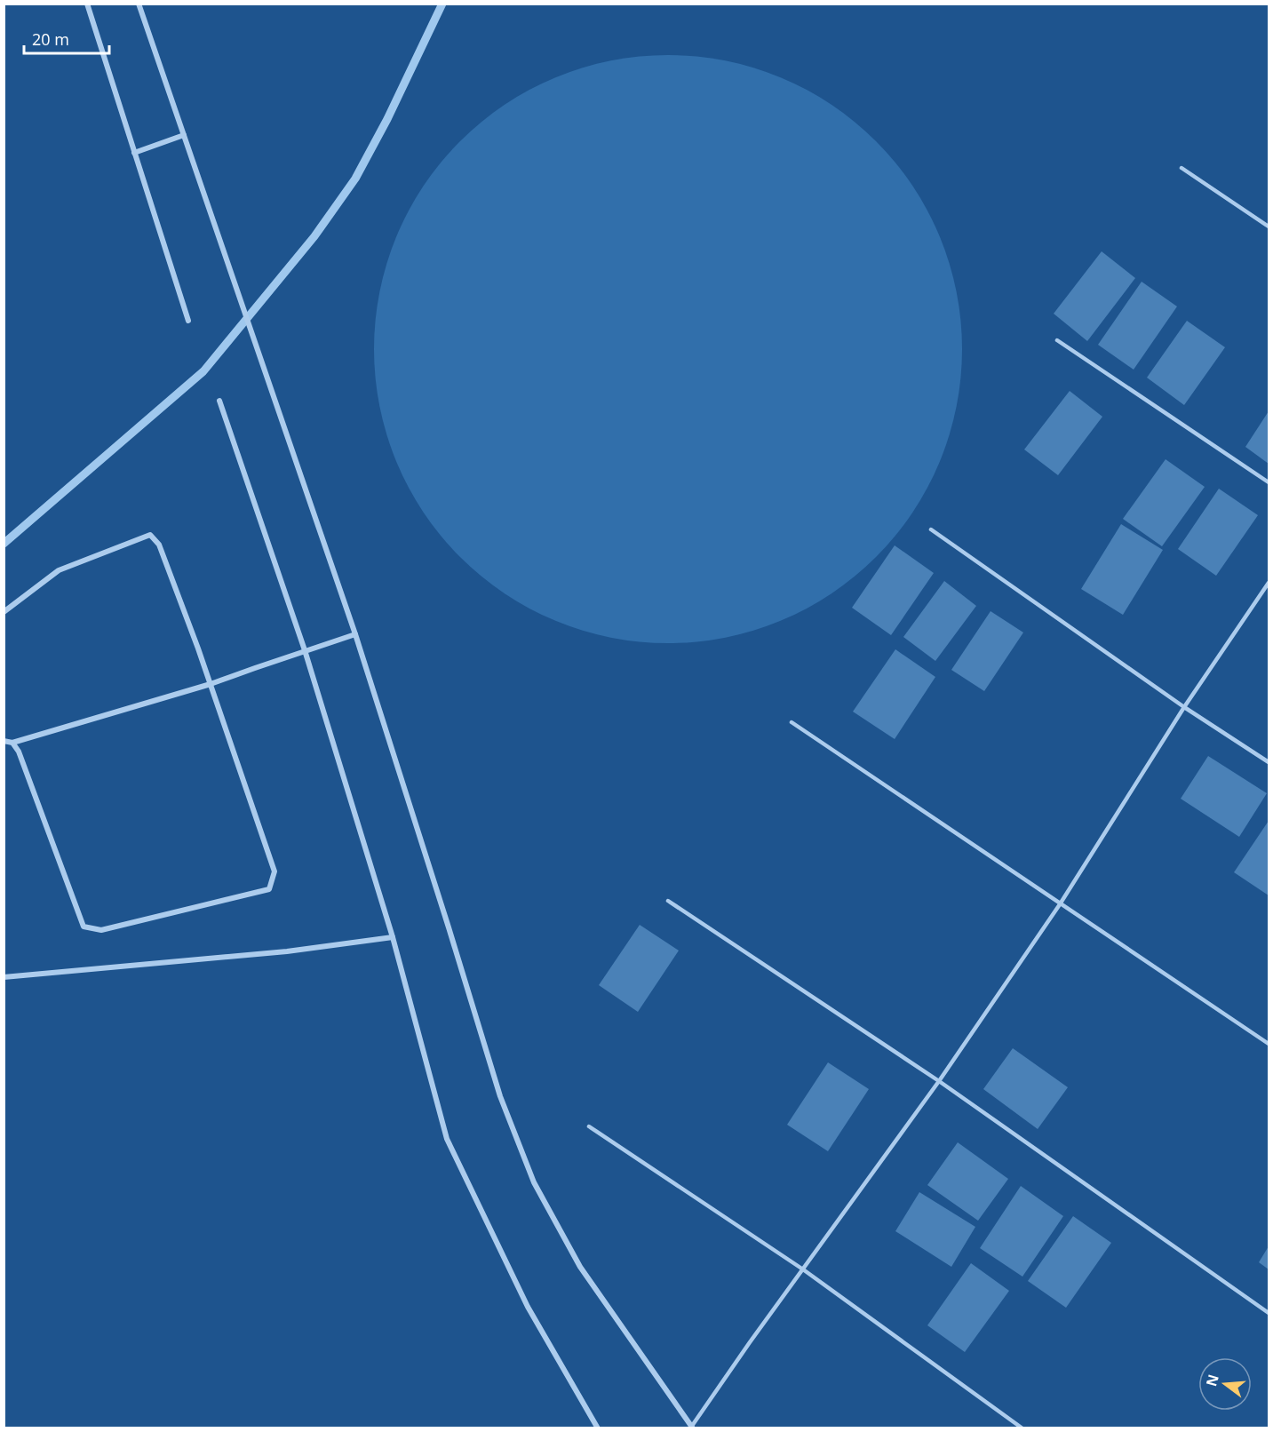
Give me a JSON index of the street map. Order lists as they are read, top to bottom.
{
  "scale_bar": "20 m",
  "north": "left"
}
